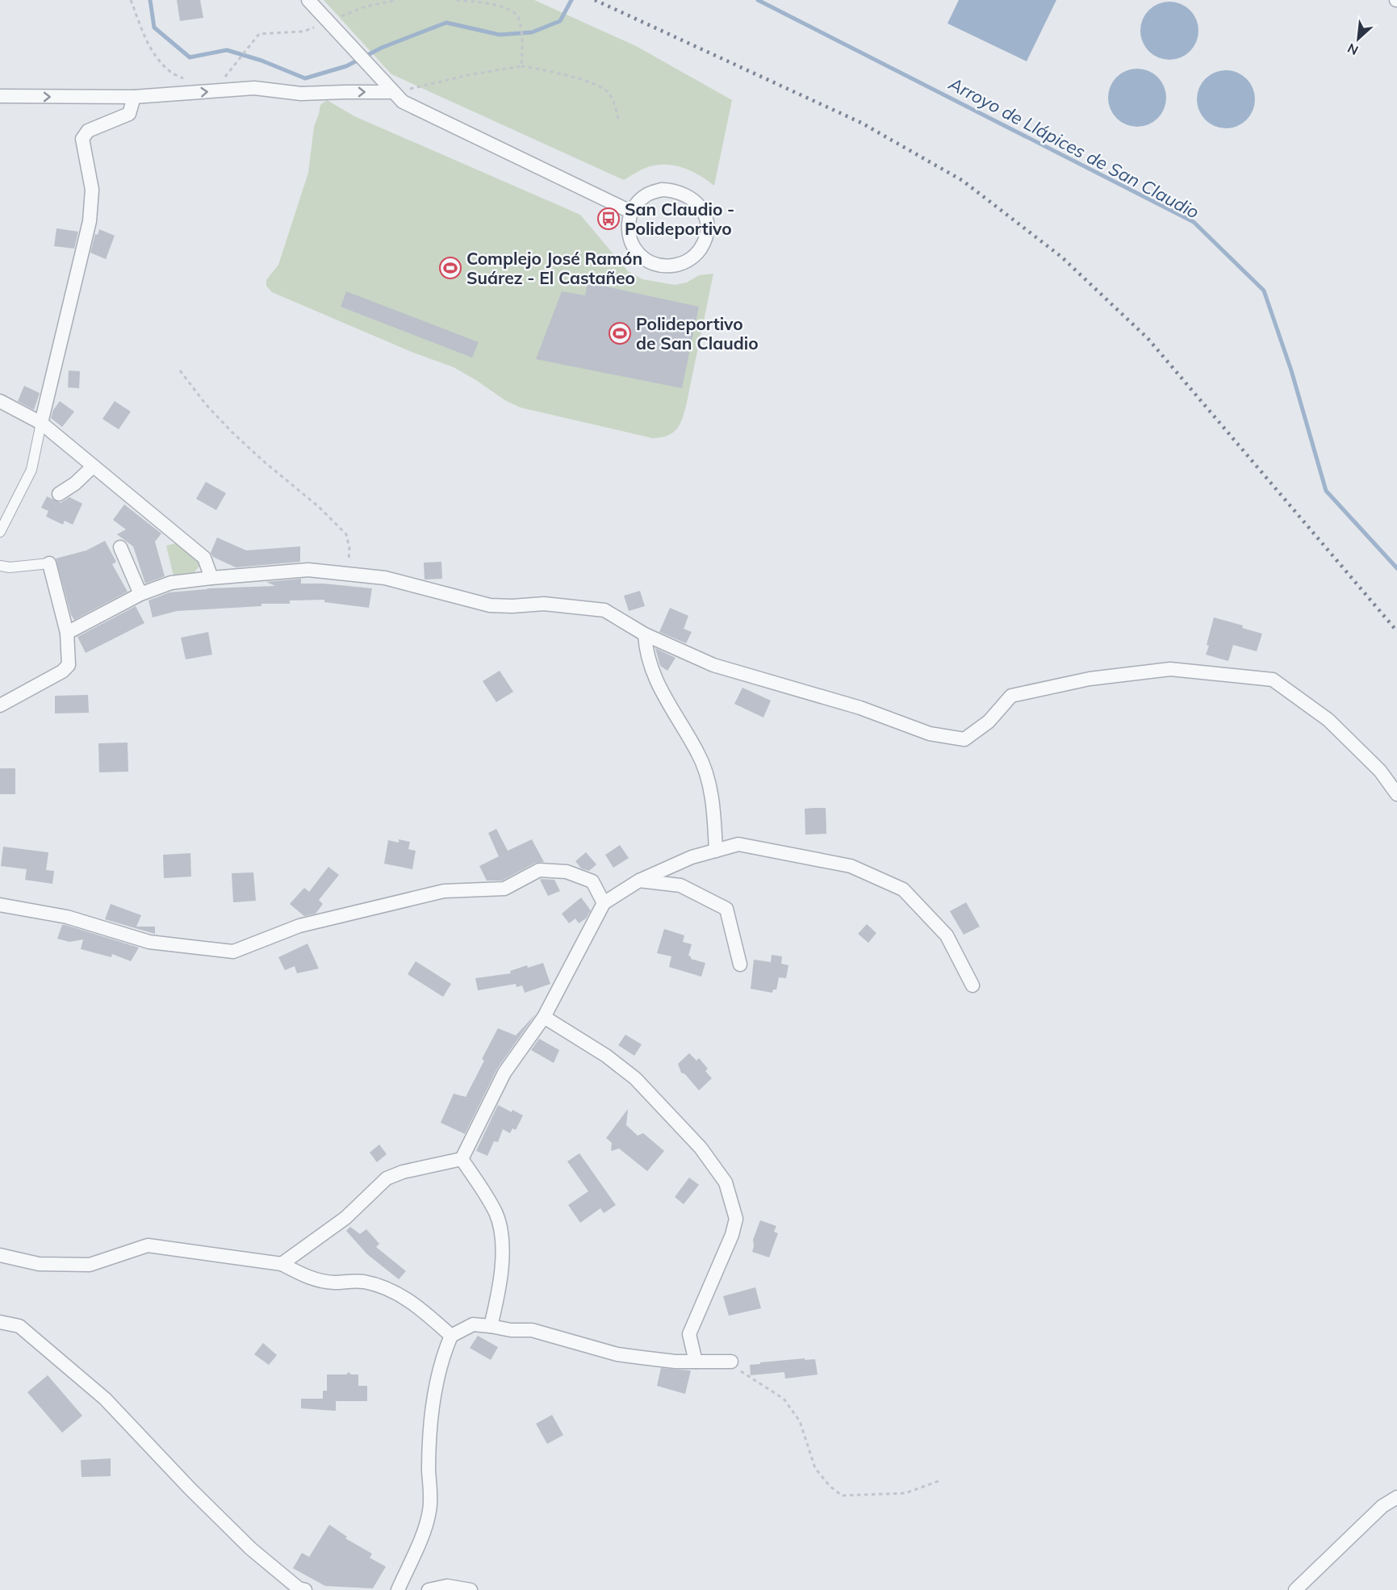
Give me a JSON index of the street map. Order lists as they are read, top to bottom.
{
  "water": ["Arroyo de Llápices de San Claudio"],
  "places": {
    "bus stop": ["San Claudio - Polideportivo"],
    "sports": ["Complejo José Ramón Suárez - El Castañeo", "Polideportivo de San Claudio"]
  },
  "north": "bottom left"
}
